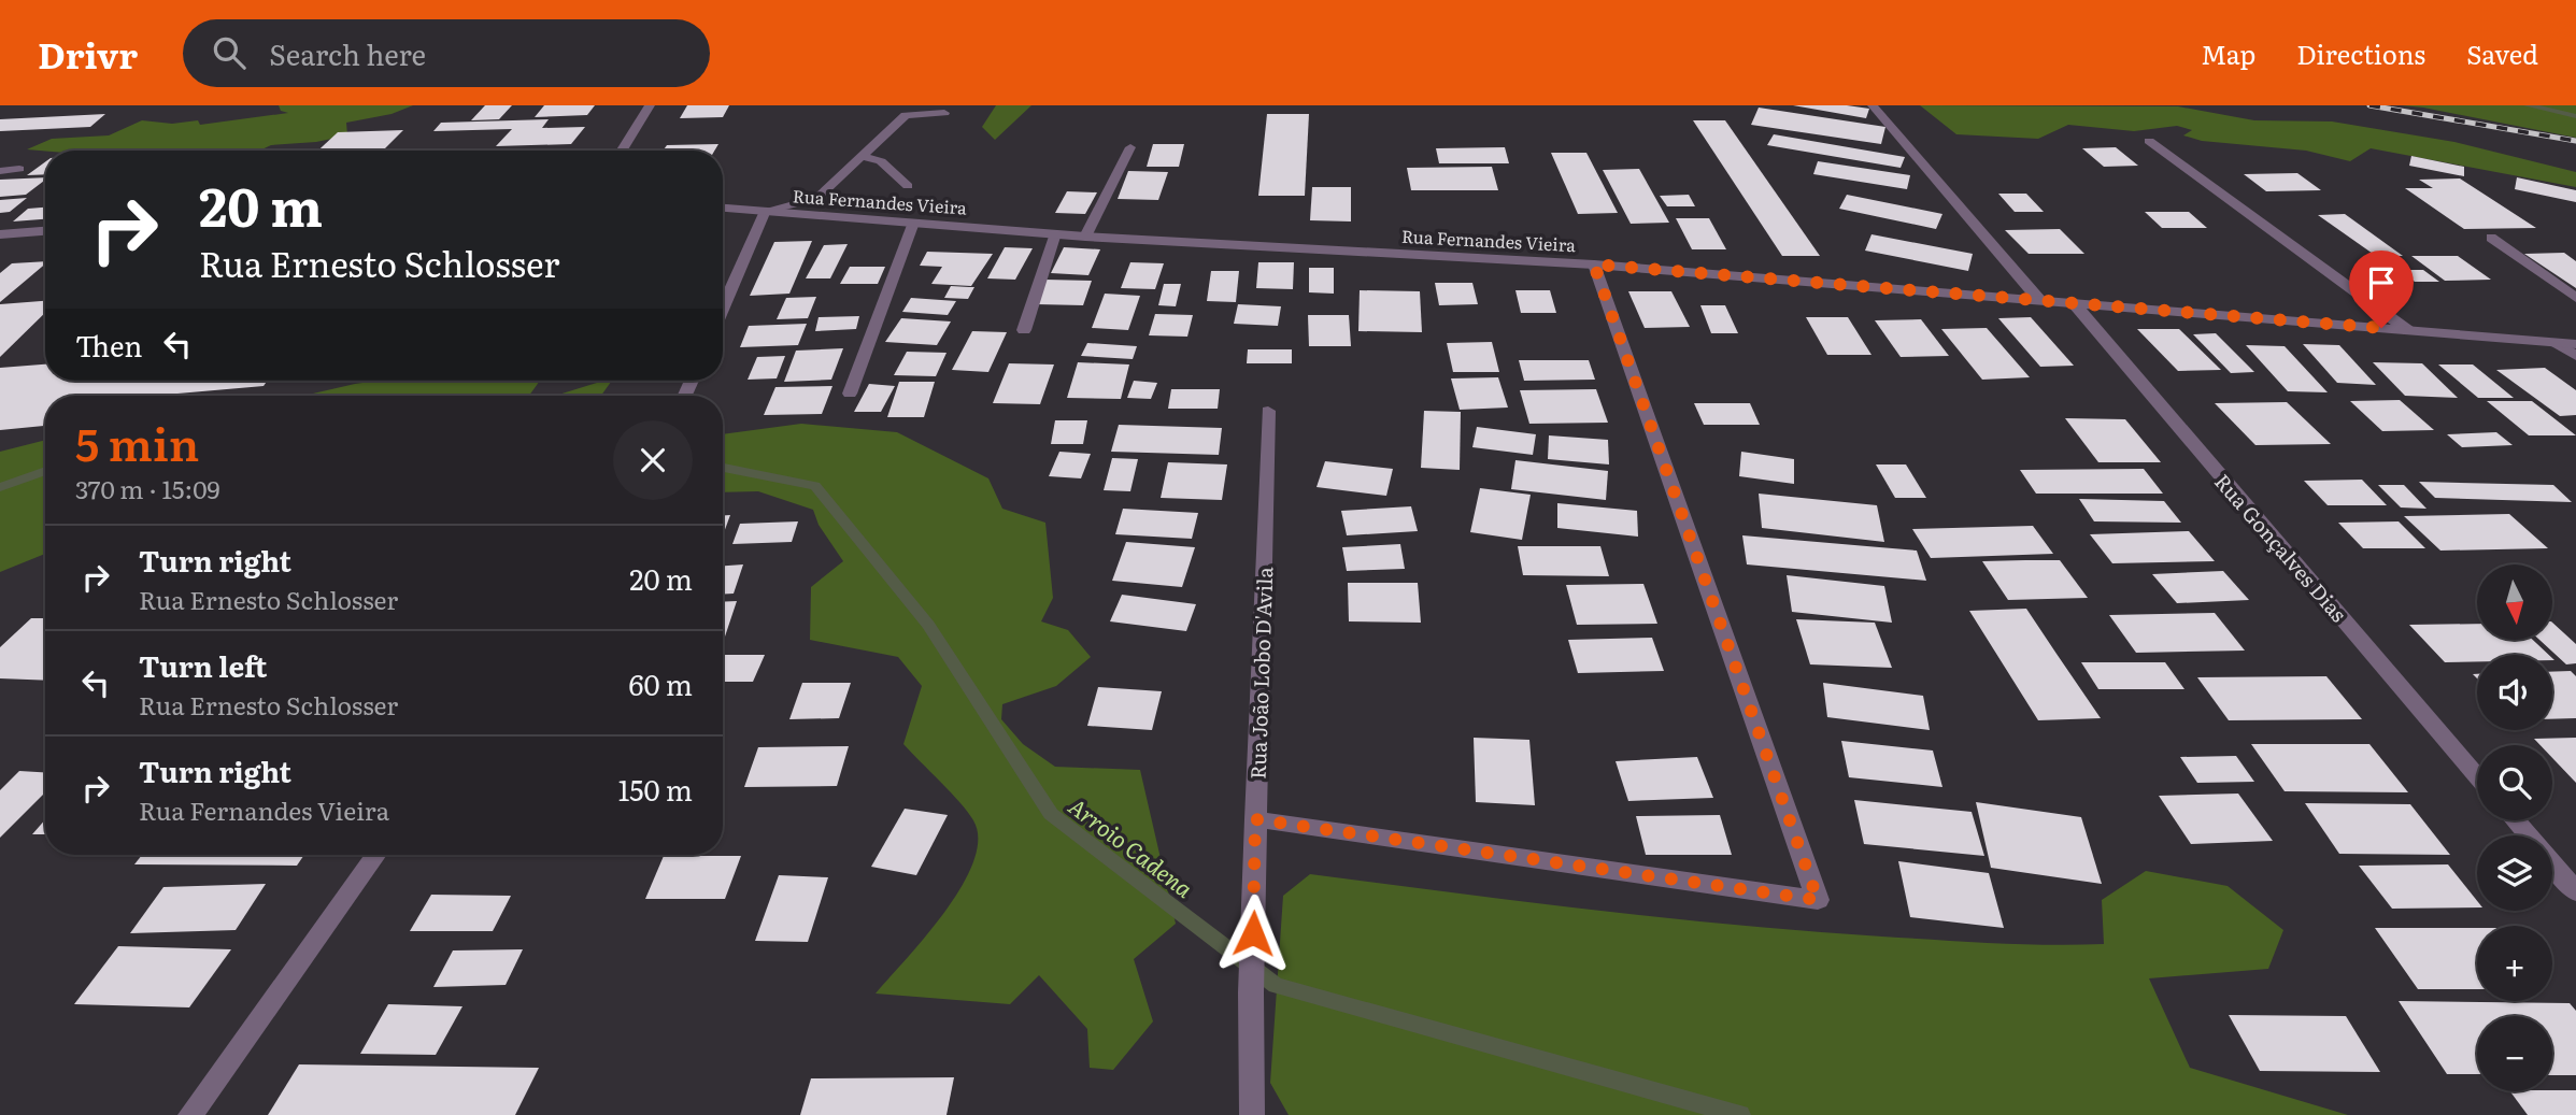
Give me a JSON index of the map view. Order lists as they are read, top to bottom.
{
  "streets": {
    "street": ["Rua Fernandes Vieira", "Rua Gonçalves Dias", "Rua João Lobo D'Avila"]
  },
  "crossings": [
    ["Rua Fernandes Vieira", "Rua Gonçalves Dias"]
  ],
  "water": ["Arroio Cadena"],
  "north": "bottom",
  "page": {
    "header": "Drivr",
    "search": "Search here",
    "nav": ["Map", "Directions", "Saved"],
    "turn": ["20 m", "Rua Ernesto Schlosser"],
    "then": "Then",
    "heading": ["5 min", "370 m · 15:09"],
    "list": [
      {
        "name": "Turn right",
        "note": "Rua Ernesto Schlosser",
        "value": "20 m"
      },
      {
        "name": "Turn left",
        "note": "Rua Ernesto Schlosser",
        "value": "60 m"
      },
      {
        "name": "Turn right",
        "note": "Rua Fernandes Vieira",
        "value": "150 m"
      }
    ],
    "map_buttons": ["+", "−"]
  }
}
